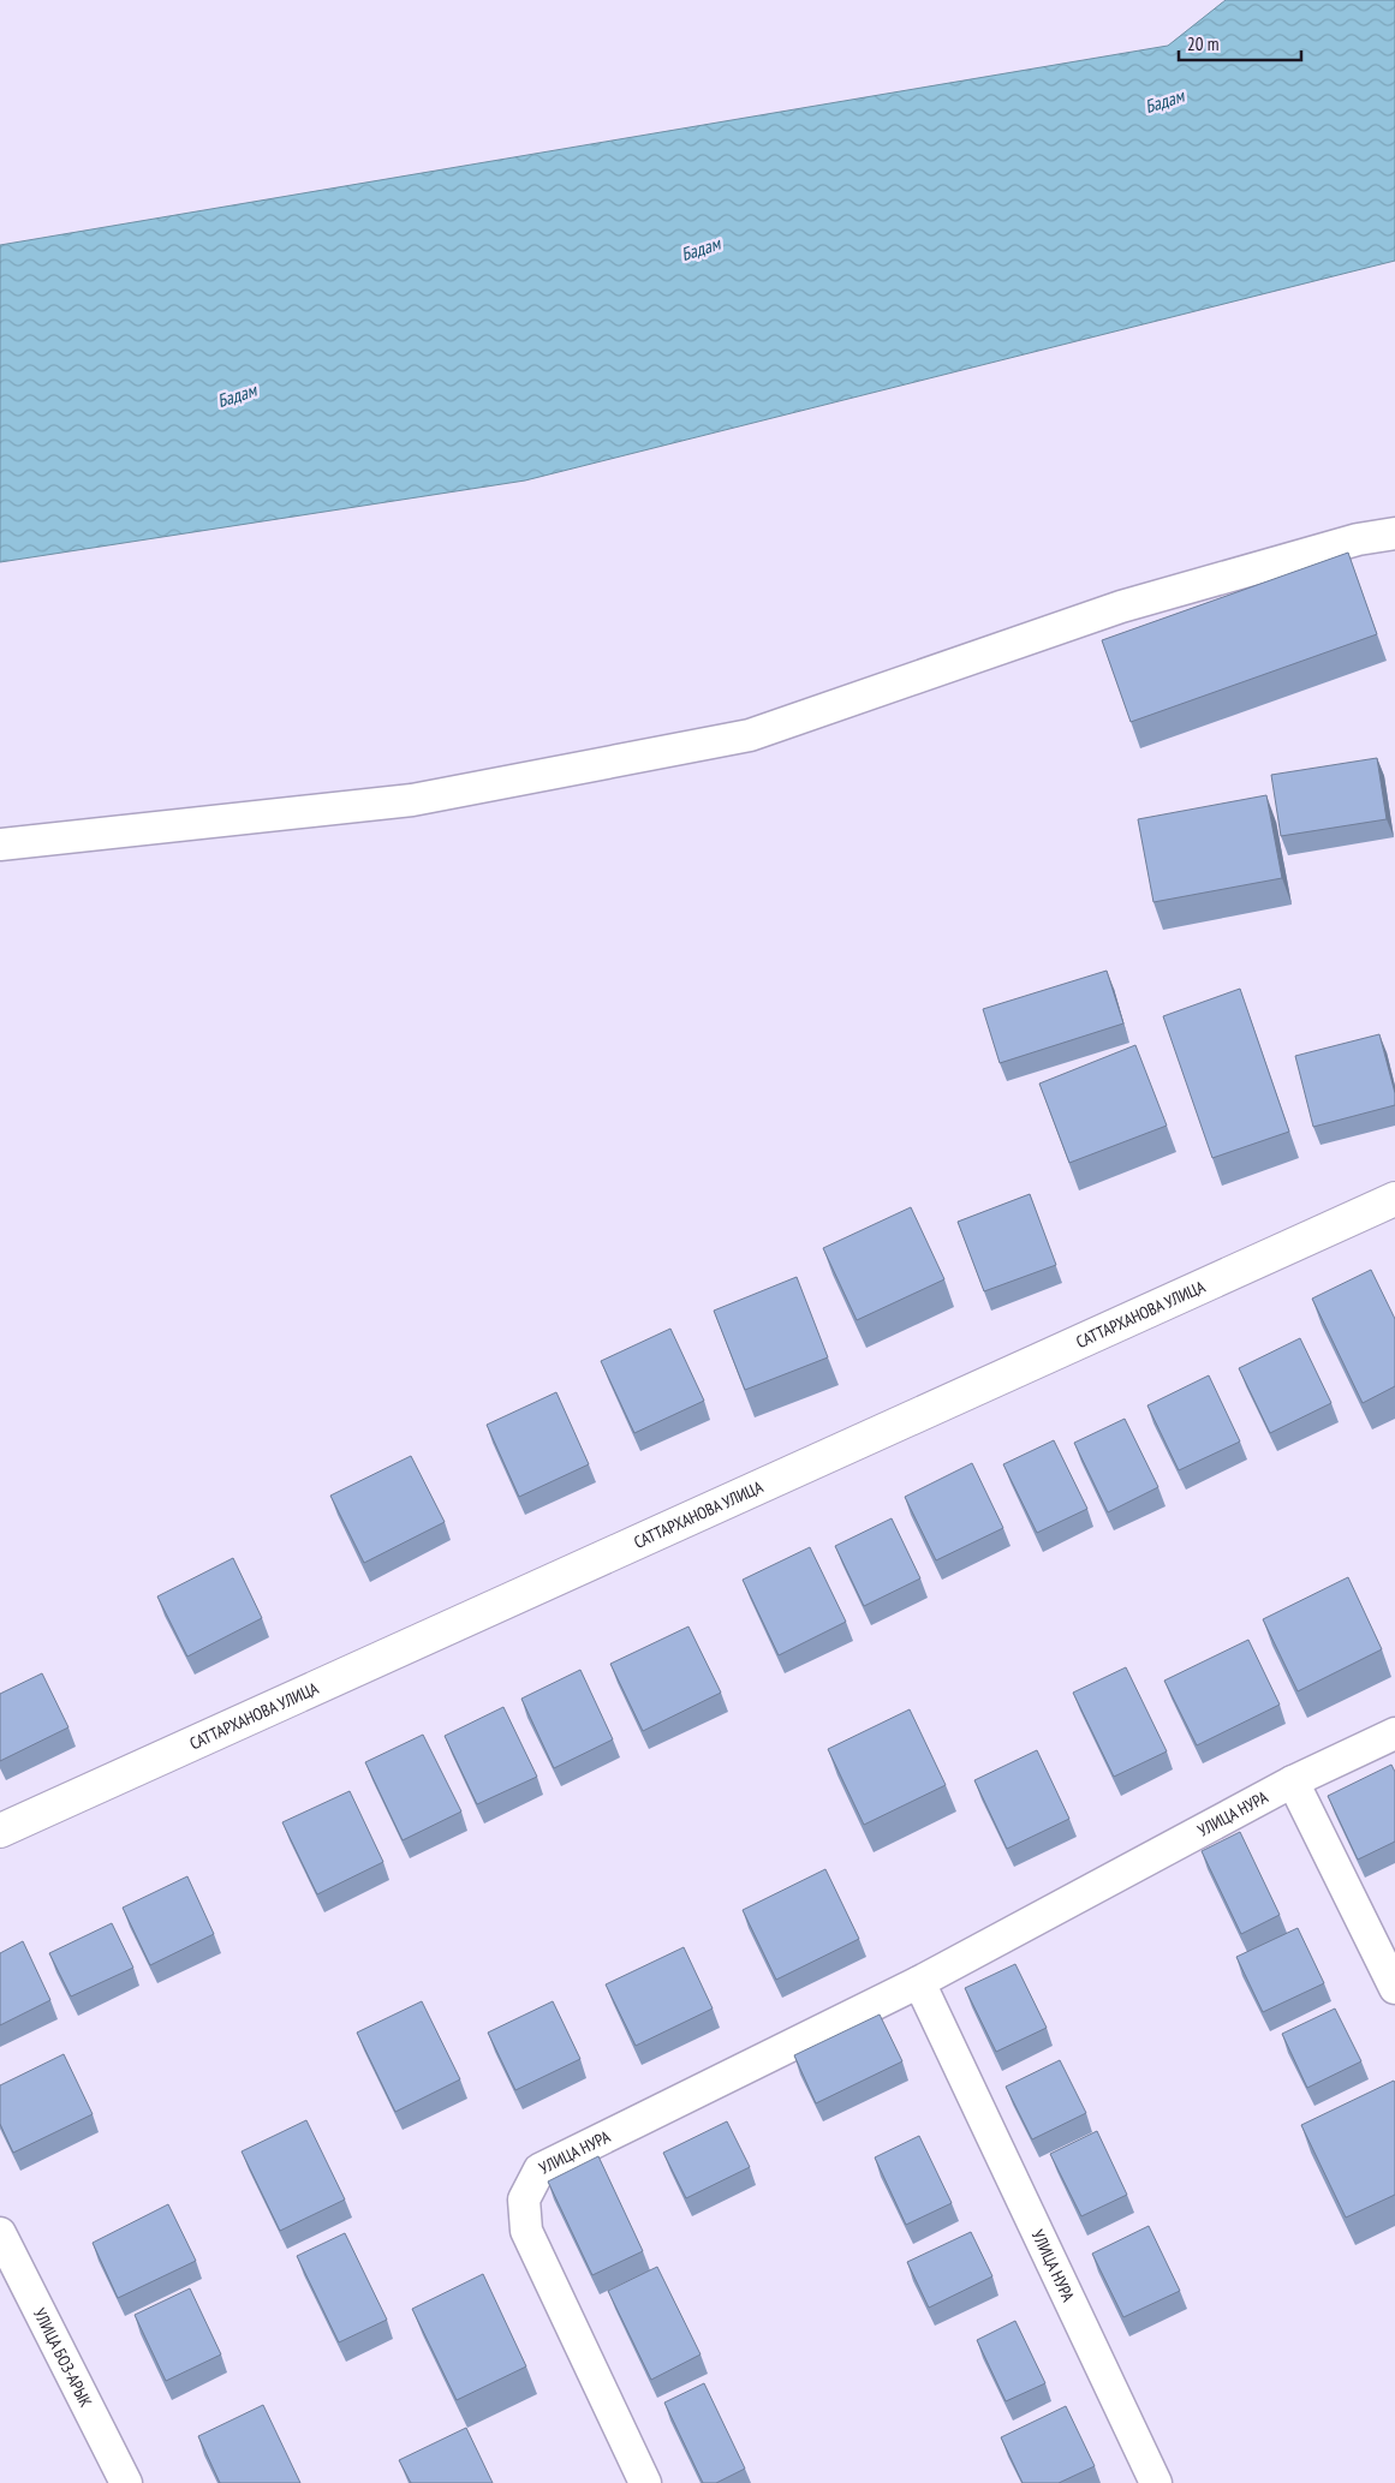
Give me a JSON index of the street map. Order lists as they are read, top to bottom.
{
  "streets": {
    "street": ["САТТАРХАНОВА УЛИЦА", "УЛИЦА НУРА", "УЛИЦА БОЗ-АРЫК"]
  },
  "water": ["Бадам"],
  "scale_bar": "20 m"
}
